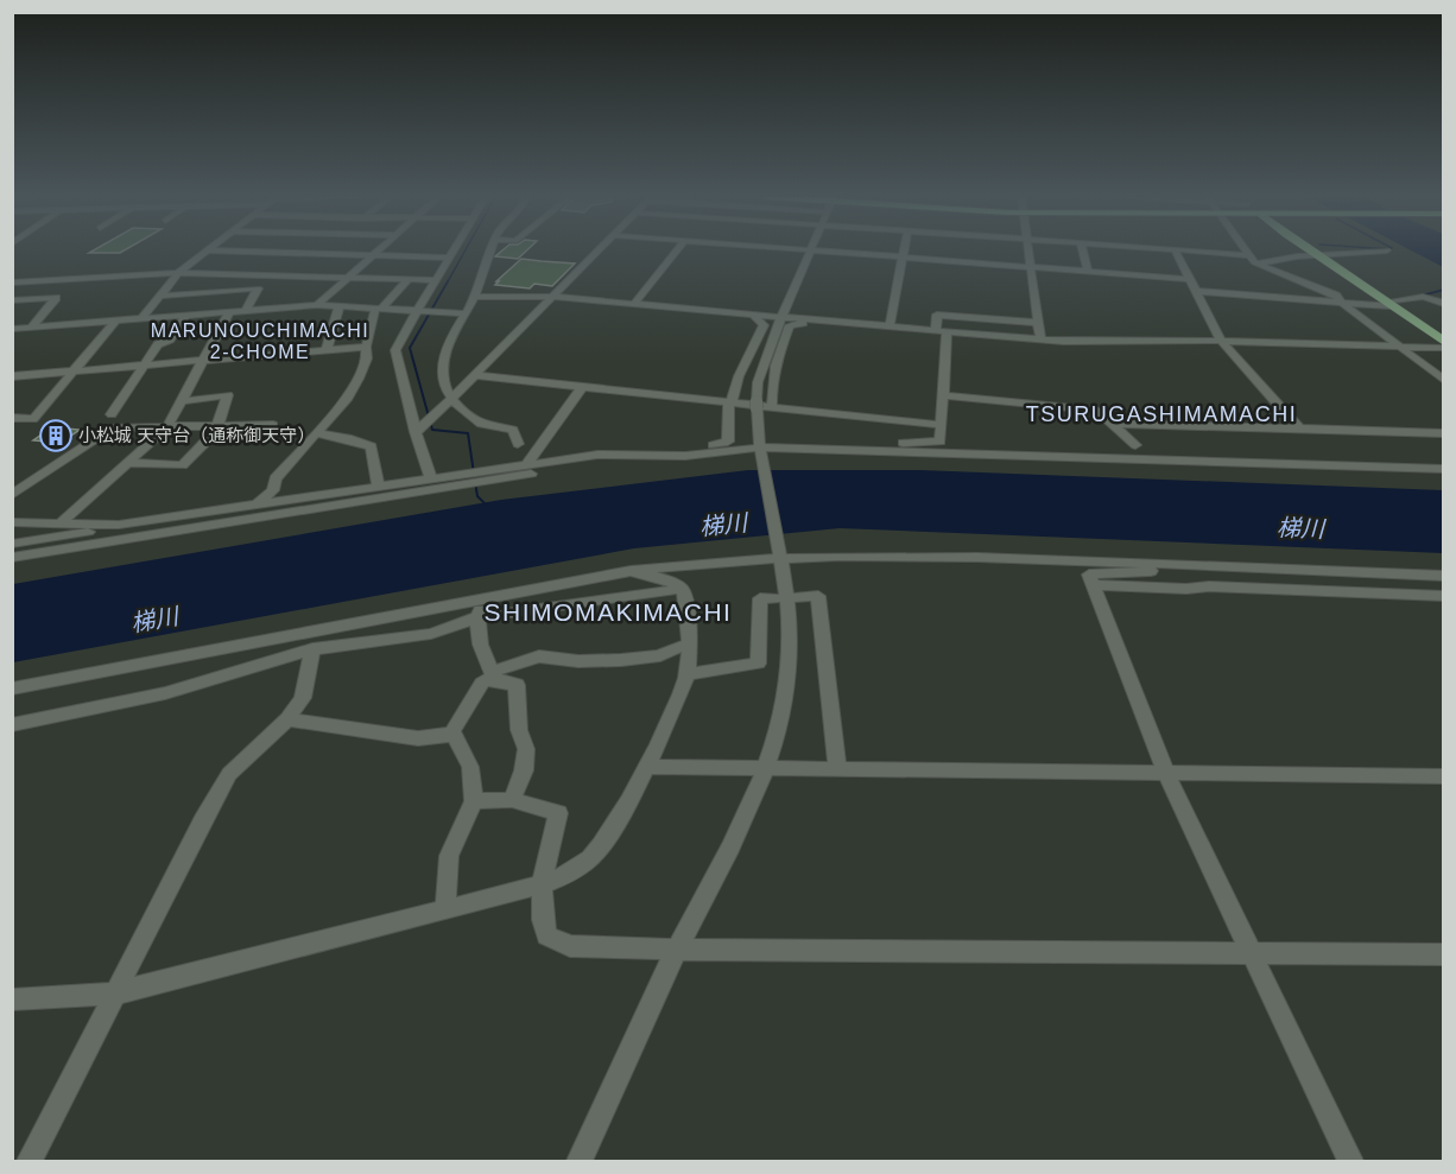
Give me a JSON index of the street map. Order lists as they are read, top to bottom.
{
  "districts": ["MARUNOUCHIMACHI 2-CHOME", "TSURUGASHIMAMACHI", "SHIMOMAKIMACHI"],
  "water": ["梯川"],
  "places": {
    "building": ["小松城 天守台（通称御天守）"]
  }
}
